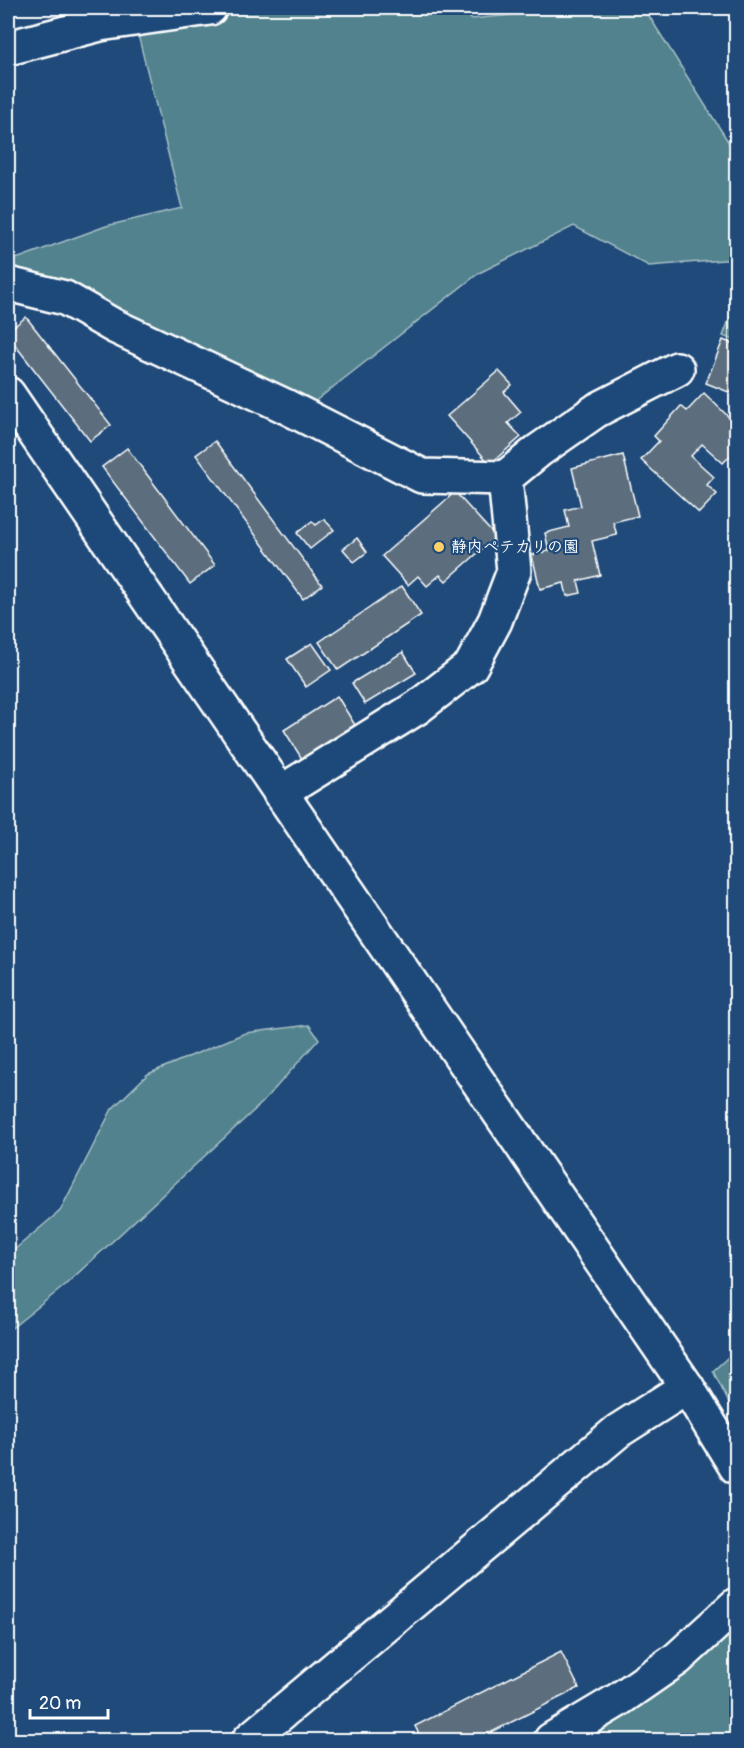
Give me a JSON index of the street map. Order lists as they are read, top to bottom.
{
  "places": ["静内ペテカリの園"],
  "scale_bar": "20 m"
}
